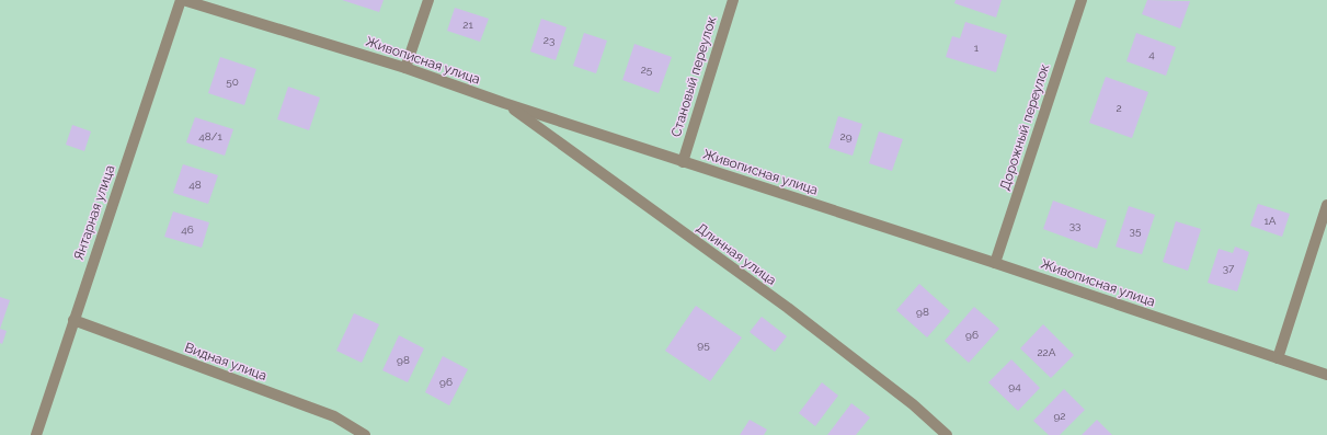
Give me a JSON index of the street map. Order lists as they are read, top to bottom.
{
  "streets": {
    "street": [
      "Живописная улица",
      "Становый переулок",
      "Дорожный переулок",
      "Янтарная улица",
      "Длинная улица",
      "Видная улица"
    ]
  },
  "crossings": [
    ["Живописная улица", "Становый переулок"],
    ["Живописная улица", "Дорожный переулок"],
    ["Живописная улица", "Янтарная улица"],
    ["Живописная улица", "Длинная улица"],
    ["Янтарная улица", "Видная улица"]
  ],
  "house_numbers": [
    "21",
    "23",
    "1",
    "4",
    "25",
    "50",
    "2",
    "48/1",
    "29",
    "48",
    "1А",
    "33",
    "46",
    "35",
    "37",
    "98",
    "96",
    "95",
    "22А",
    "98",
    "96",
    "94",
    "92"
  ]
}
